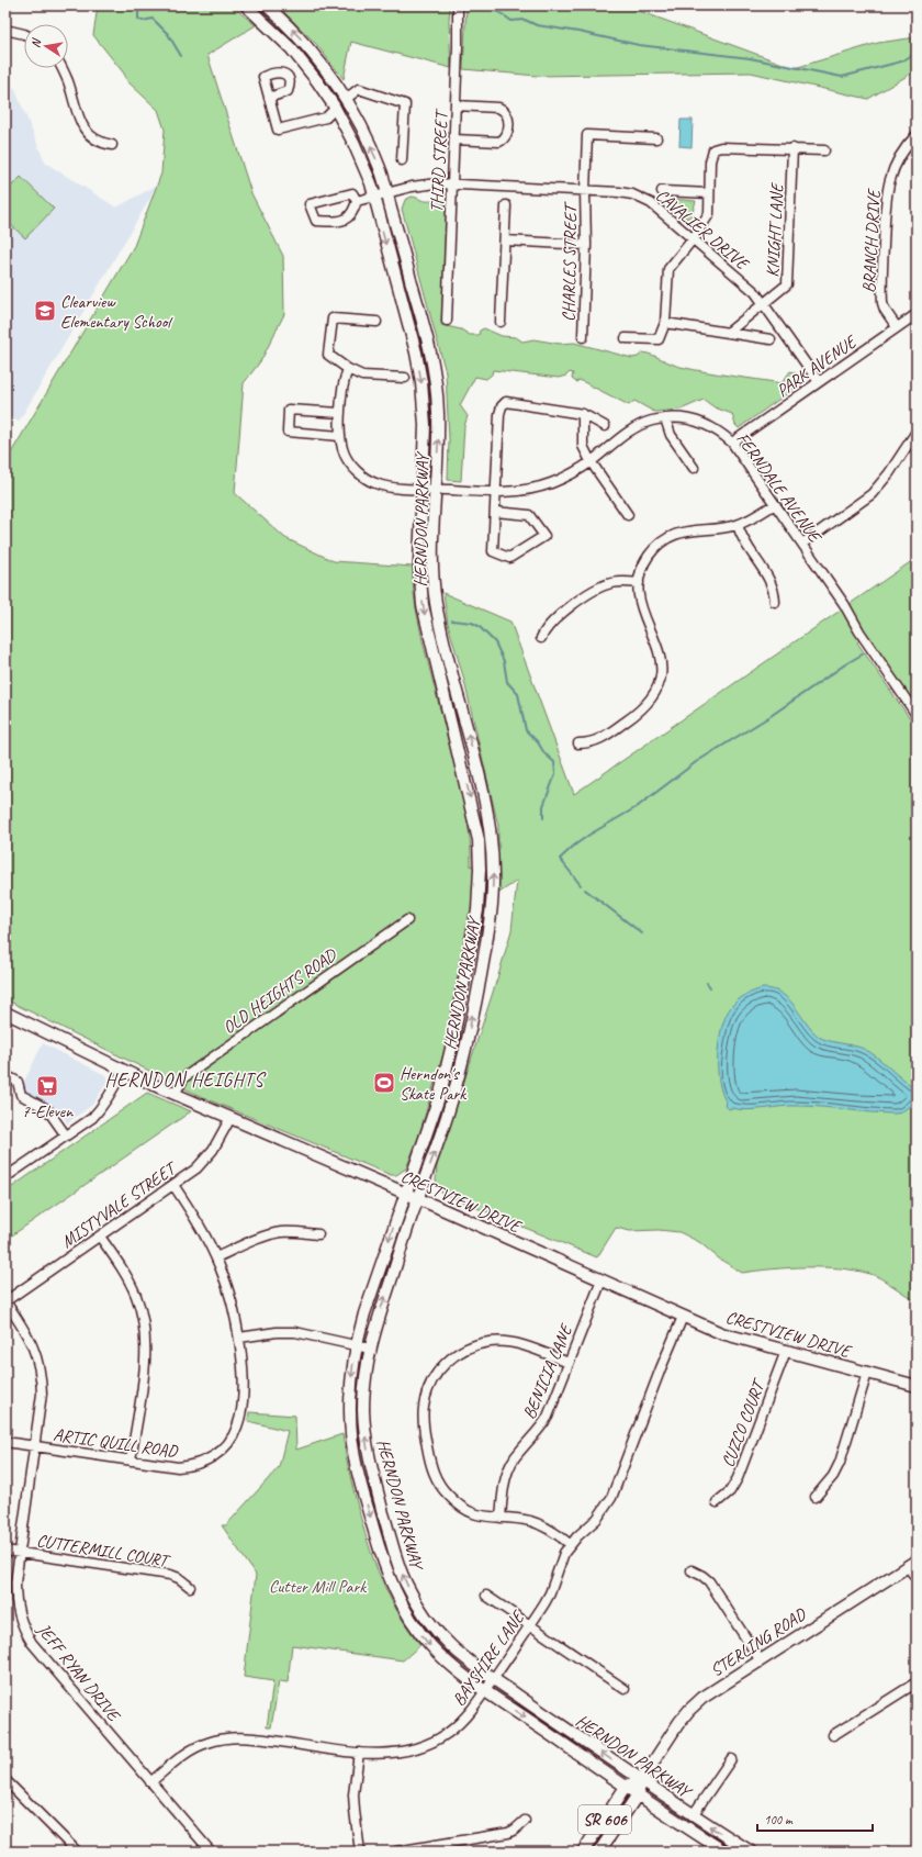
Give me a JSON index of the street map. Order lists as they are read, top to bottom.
{
  "streets": {
    "main road": [
      "HERNDON PARKWAY",
      "CRESTVIEW DRIVE",
      "STERLING ROAD",
      "SR 606"
    ],
    "street": [
      "THIRD STREET",
      "CAVALIER DRIVE",
      "KNIGHT LANE",
      "BRANCH DRIVE",
      "CHARLES STREET",
      "PARK AVENUE",
      "FERNDALE AVENUE",
      "OLD HEIGHTS ROAD",
      "MISTYVALE STREET",
      "BENICIA LANE",
      "CUZCO COURT",
      "ARTIC QUILL ROAD",
      "CUTTERMILL COURT",
      "BAYSHIRE LANE",
      "JEFF RYAN DRIVE"
    ]
  },
  "crossings": [
    ["THIRD STREET", "CAVALIER DRIVE"],
    ["CAVALIER DRIVE", "KNIGHT LANE"],
    ["CAVALIER DRIVE", "CHARLES STREET"],
    ["CAVALIER DRIVE", "PARK AVENUE"],
    ["CAVALIER DRIVE", "HERNDON PARKWAY"],
    ["BRANCH DRIVE", "PARK AVENUE"],
    ["PARK AVENUE", "FERNDALE AVENUE"],
    ["FERNDALE AVENUE", "HERNDON PARKWAY"],
    ["HERNDON PARKWAY", "CRESTVIEW DRIVE"],
    ["HERNDON PARKWAY", "STERLING ROAD"],
    ["HERNDON PARKWAY", "BAYSHIRE LANE"],
    ["HERNDON PARKWAY", "SR 606"],
    ["OLD HEIGHTS ROAD", "CRESTVIEW DRIVE"],
    ["CRESTVIEW DRIVE", "MISTYVALE STREET"],
    ["CRESTVIEW DRIVE", "BENICIA LANE"],
    ["CRESTVIEW DRIVE", "CUZCO COURT"],
    ["CRESTVIEW DRIVE", "BAYSHIRE LANE"],
    ["MISTYVALE STREET", "ARTIC QUILL ROAD"],
    ["MISTYVALE STREET", "JEFF RYAN DRIVE"],
    ["ARTIC QUILL ROAD", "JEFF RYAN DRIVE"],
    ["CUTTERMILL COURT", "JEFF RYAN DRIVE"],
    ["STERLING ROAD", "SR 606"],
    ["BAYSHIRE LANE", "JEFF RYAN DRIVE"]
  ],
  "districts": ["HERNDON HEIGHTS"],
  "parks": ["Cutter Mill Park"],
  "places": {
    "school or university": ["Clearview Elementary School"],
    "sports": ["Herndon's Skate Park"],
    "supermarket": ["7-Eleven"]
  },
  "scale_bar": "100 m",
  "north": "left"
}
